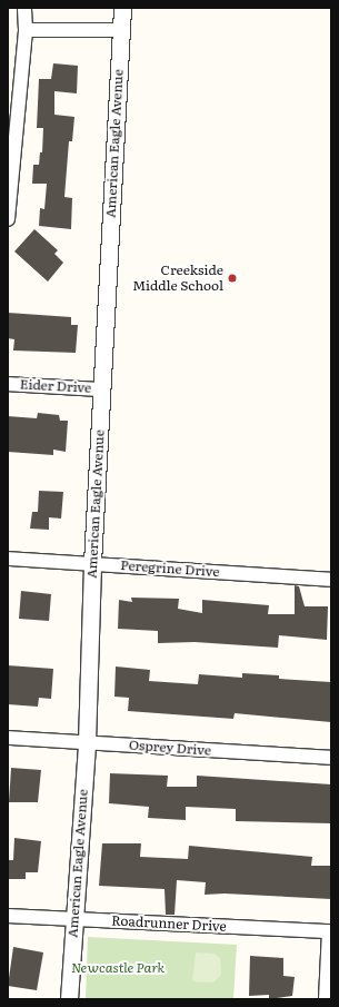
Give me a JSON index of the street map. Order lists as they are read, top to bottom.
{
  "streets": {
    "street": [
      "American Eagle Avenue",
      "Eider Drive",
      "Peregrine Drive",
      "Osprey Drive",
      "Roadrunner Drive"
    ]
  },
  "crossings": [
    ["American Eagle Avenue", "Eider Drive"],
    ["American Eagle Avenue", "Peregrine Drive"],
    ["American Eagle Avenue", "Osprey Drive"],
    ["American Eagle Avenue", "Roadrunner Drive"]
  ],
  "parks": ["Newcastle Park"],
  "places": ["Creekside Middle School"]
}
